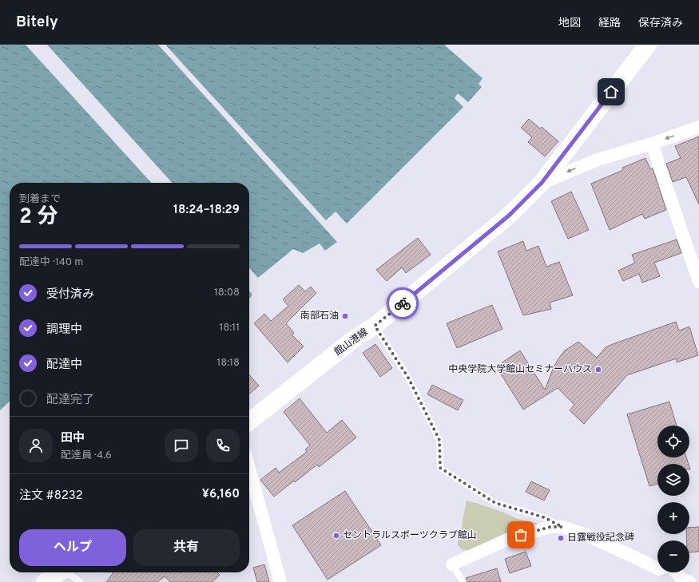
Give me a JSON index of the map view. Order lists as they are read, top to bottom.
{
  "streets": {
    "main road": ["館山港線"]
  },
  "places": [
    "南部石油",
    "中央学院大学館山セミナーハウス",
    "セントラルスポーツクラブ館山",
    "日露戦役記念碑"
  ],
  "page": {
    "header": "Bitely",
    "nav": ["地図", "経路", "保存済み"],
    "heading": ["2 分", "到着まで", "18:24–18:29"],
    "panel": [
      "田中",
      "配達員 · 4.6",
      "注文 #8232",
      "¥6,160"
    ],
    "bar": "配達中 · 140 m",
    "list": [
      ["受付済み", "18:08"],
      ["調理中", "18:11"],
      ["配達中", "18:18"],
      "配達完了"
    ],
    "map_buttons": ["+", "−"],
    "buttons": ["ヘルプ", "共有"]
  }
}
